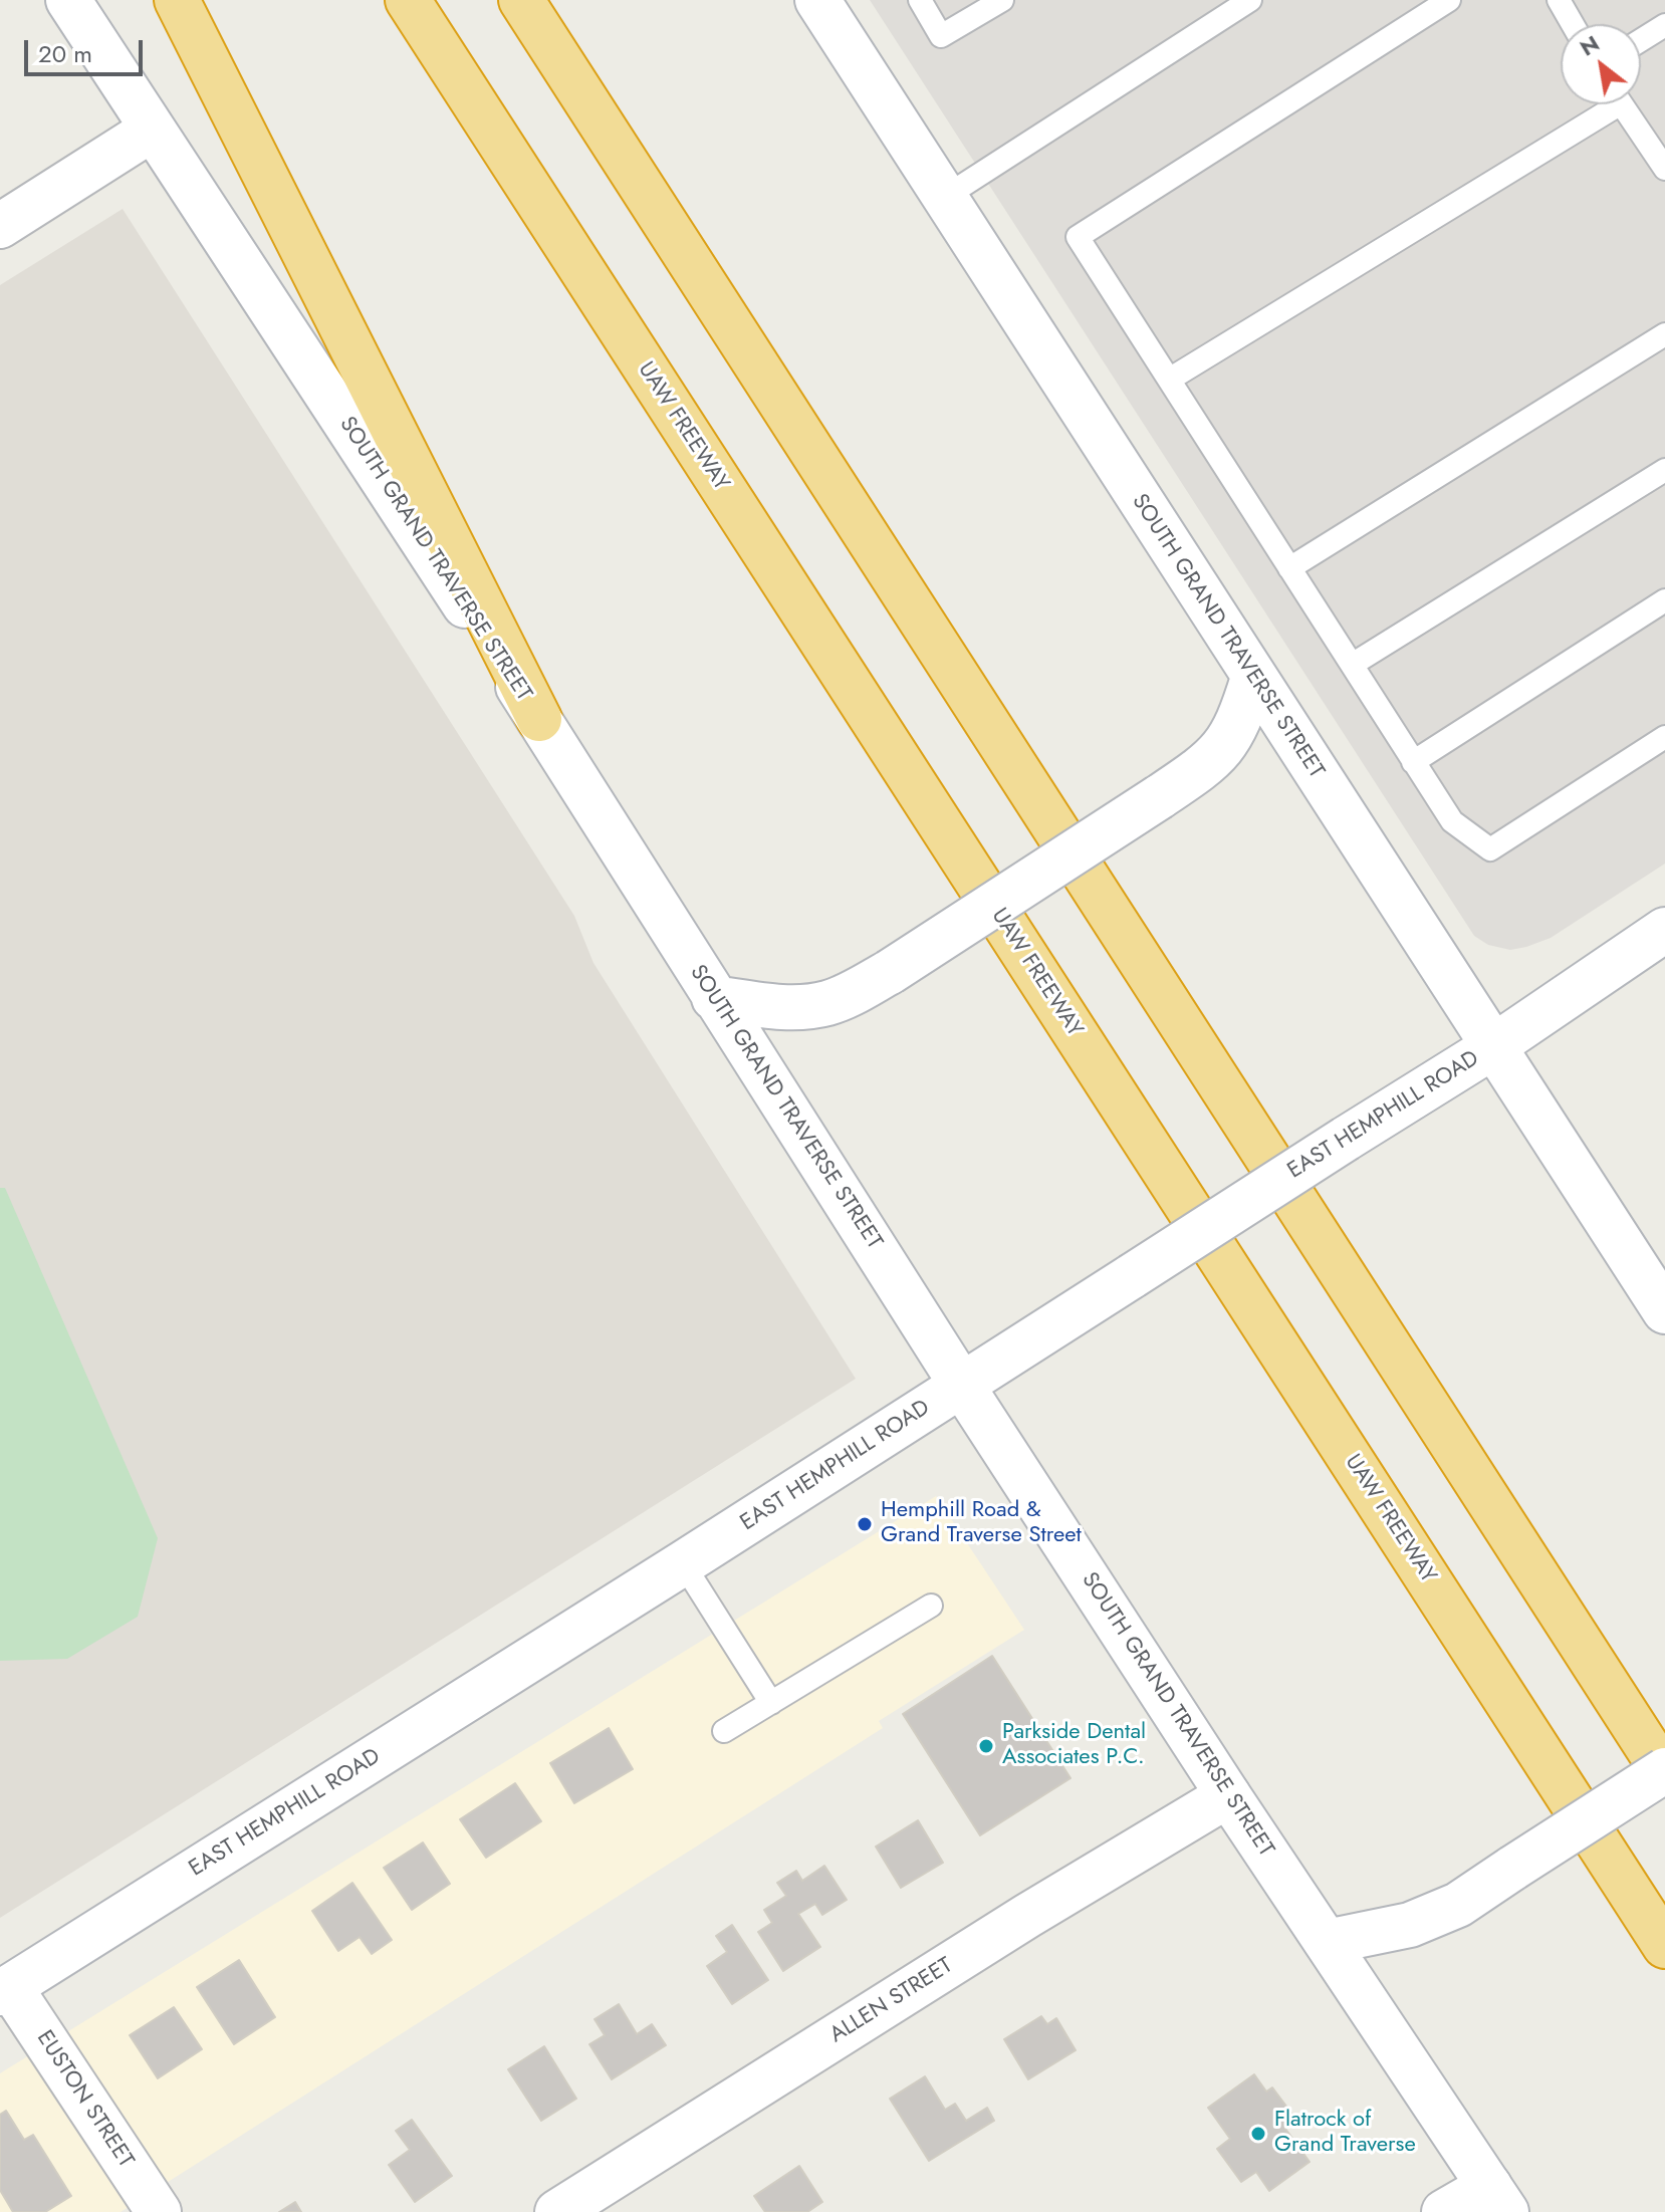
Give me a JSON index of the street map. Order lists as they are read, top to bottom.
{
  "streets": {
    "highway": ["UAW FREEWAY"],
    "main road": [
      "SOUTH GRAND TRAVERSE STREET",
      "EAST HEMPHILL ROAD",
      "ALLEN STREET",
      "EUSTON STREET"
    ]
  },
  "crossings": [
    ["SOUTH GRAND TRAVERSE STREET", "EAST HEMPHILL ROAD"],
    ["SOUTH GRAND TRAVERSE STREET", "ALLEN STREET"],
    ["EAST HEMPHILL ROAD", "EUSTON STREET"]
  ],
  "places": ["Hemphill Road & Grand Traverse Street", "Parkside Dental Associates P.C.", "Flatrock of Grand Traverse"],
  "scale_bar": "20 m",
  "north": "top left"
}
